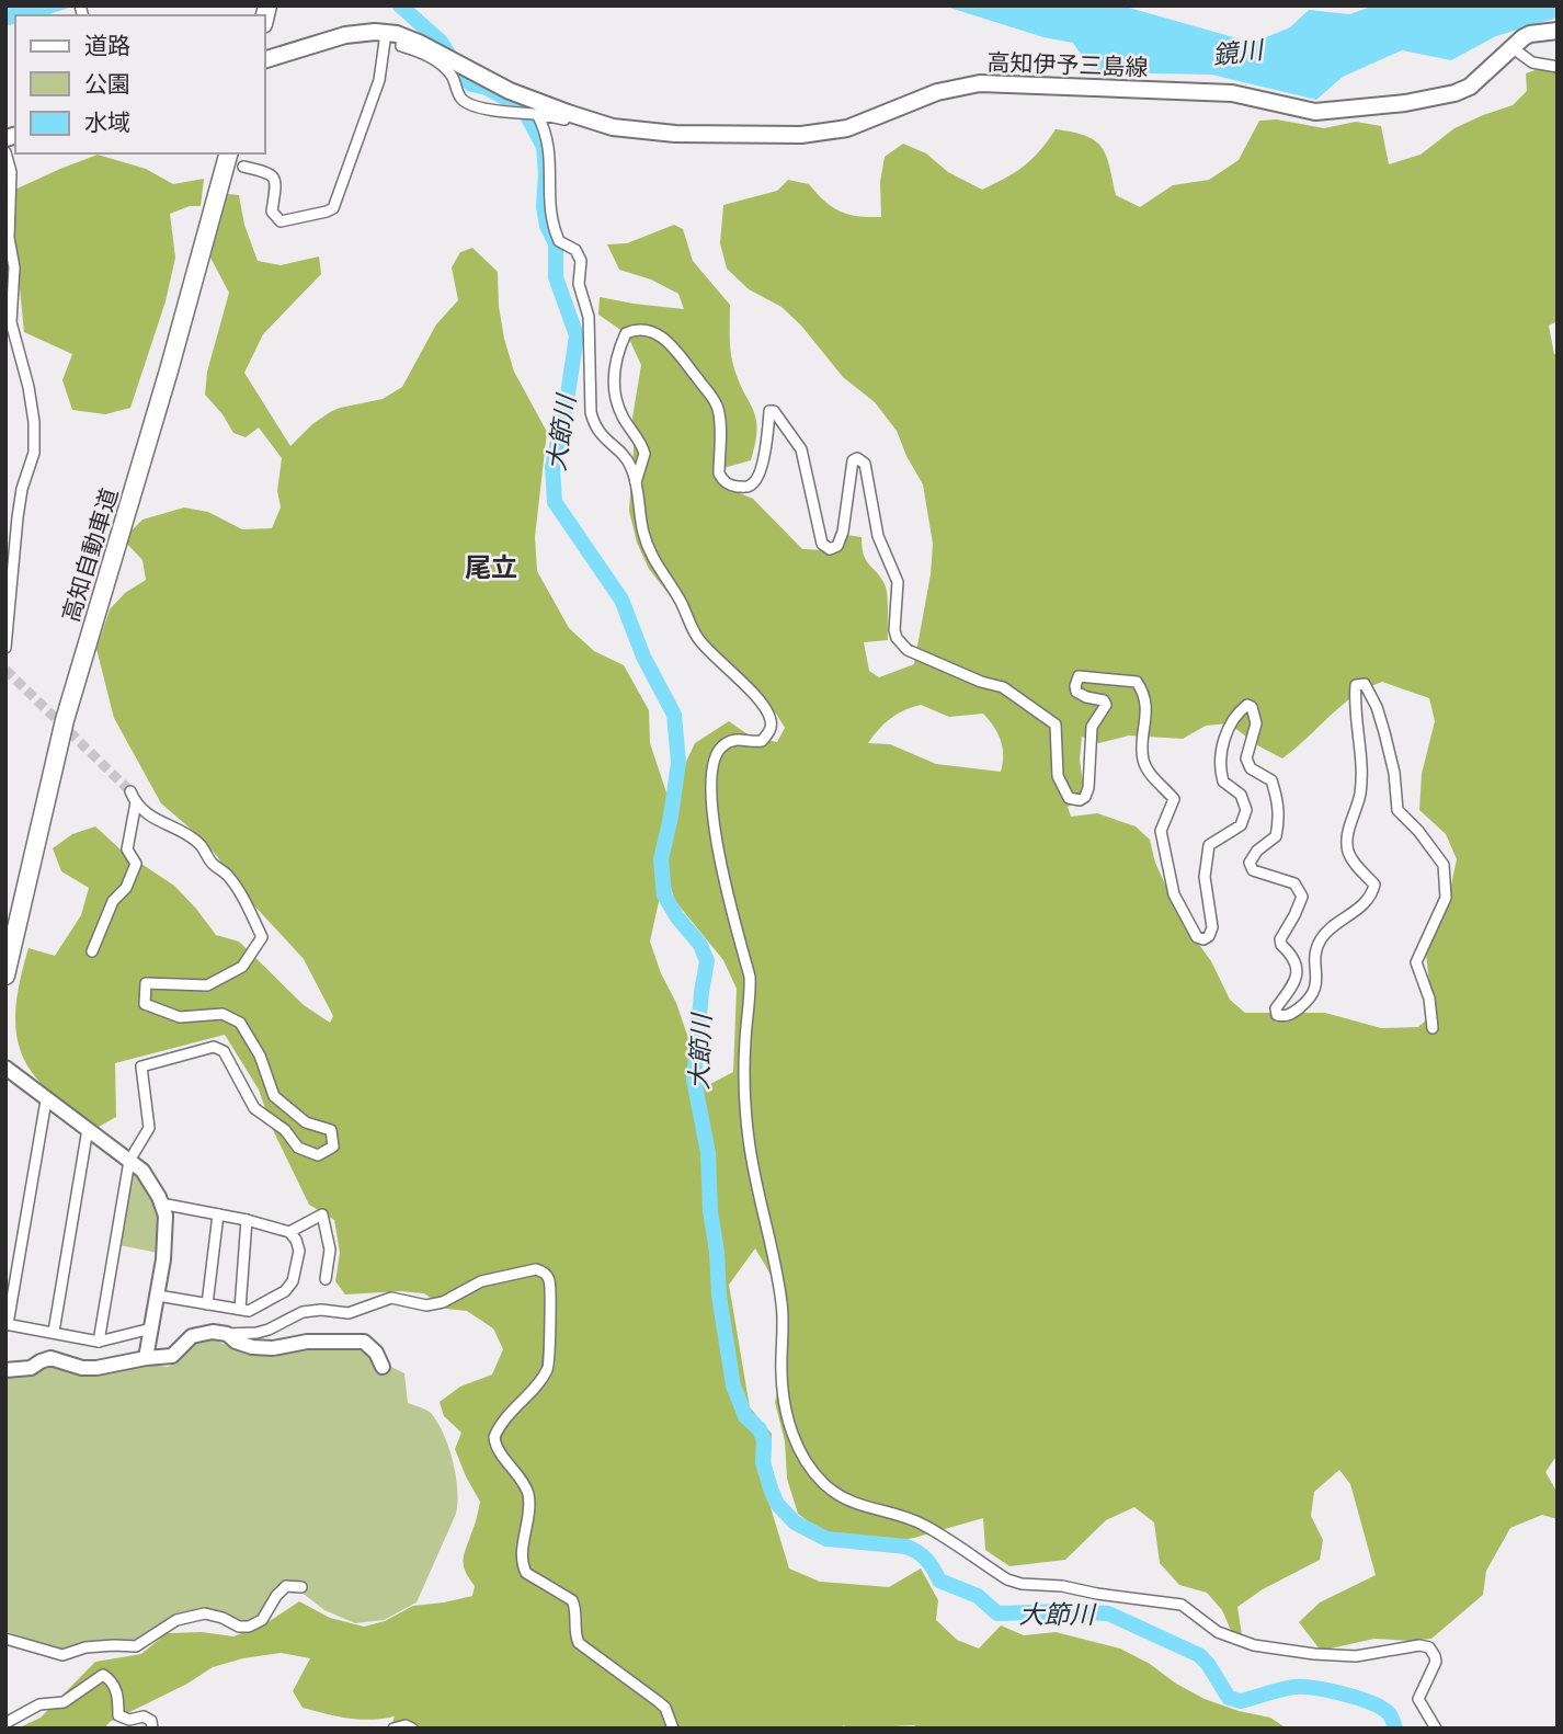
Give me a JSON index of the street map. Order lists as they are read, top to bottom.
{
  "streets": {
    "highway": ["高知自動車道"],
    "main road": ["高知伊予三島線"]
  },
  "districts": ["尾立"],
  "water": ["鏡川", "大節川"],
  "legend": ["道路", "公園", "水域"]
}
